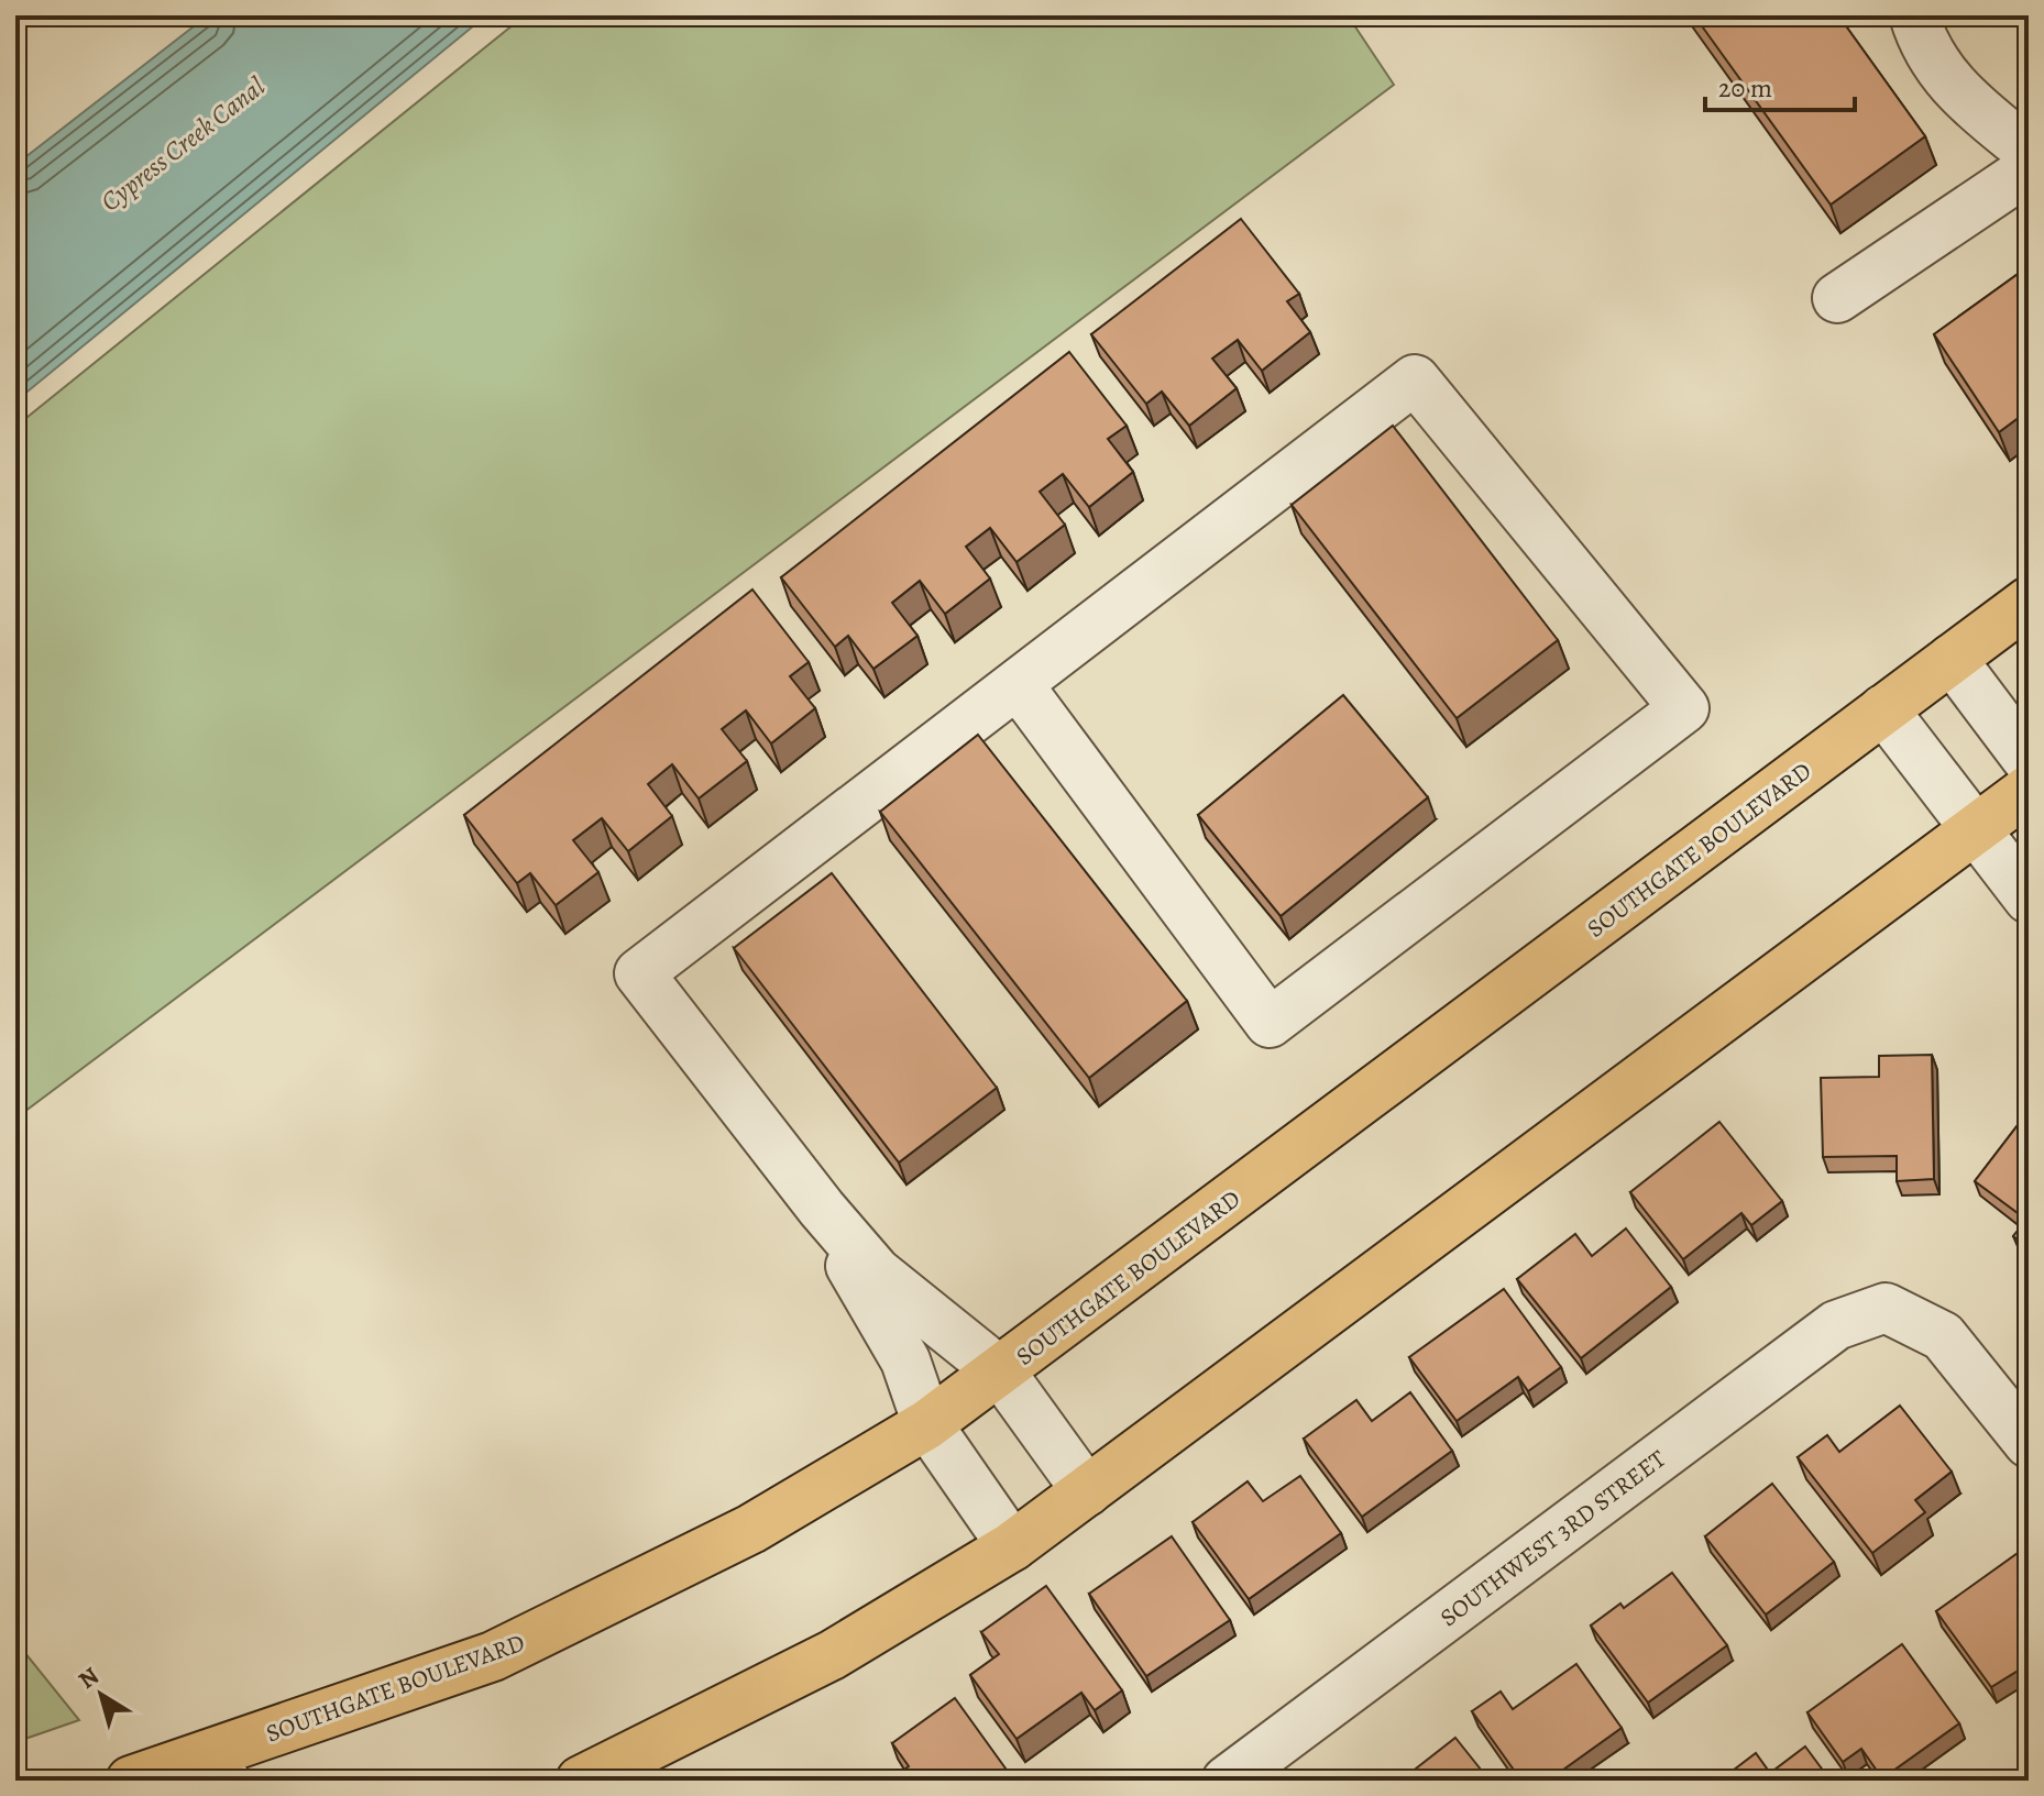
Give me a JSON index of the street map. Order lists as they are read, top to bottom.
{
  "streets": {
    "main road": ["SOUTHGATE BOULEVARD"],
    "street": ["SOUTHWEST 3RD STREET"]
  },
  "water": ["Cypress Creek Canal"],
  "scale_bar": "20 m",
  "north": "top left"
}
